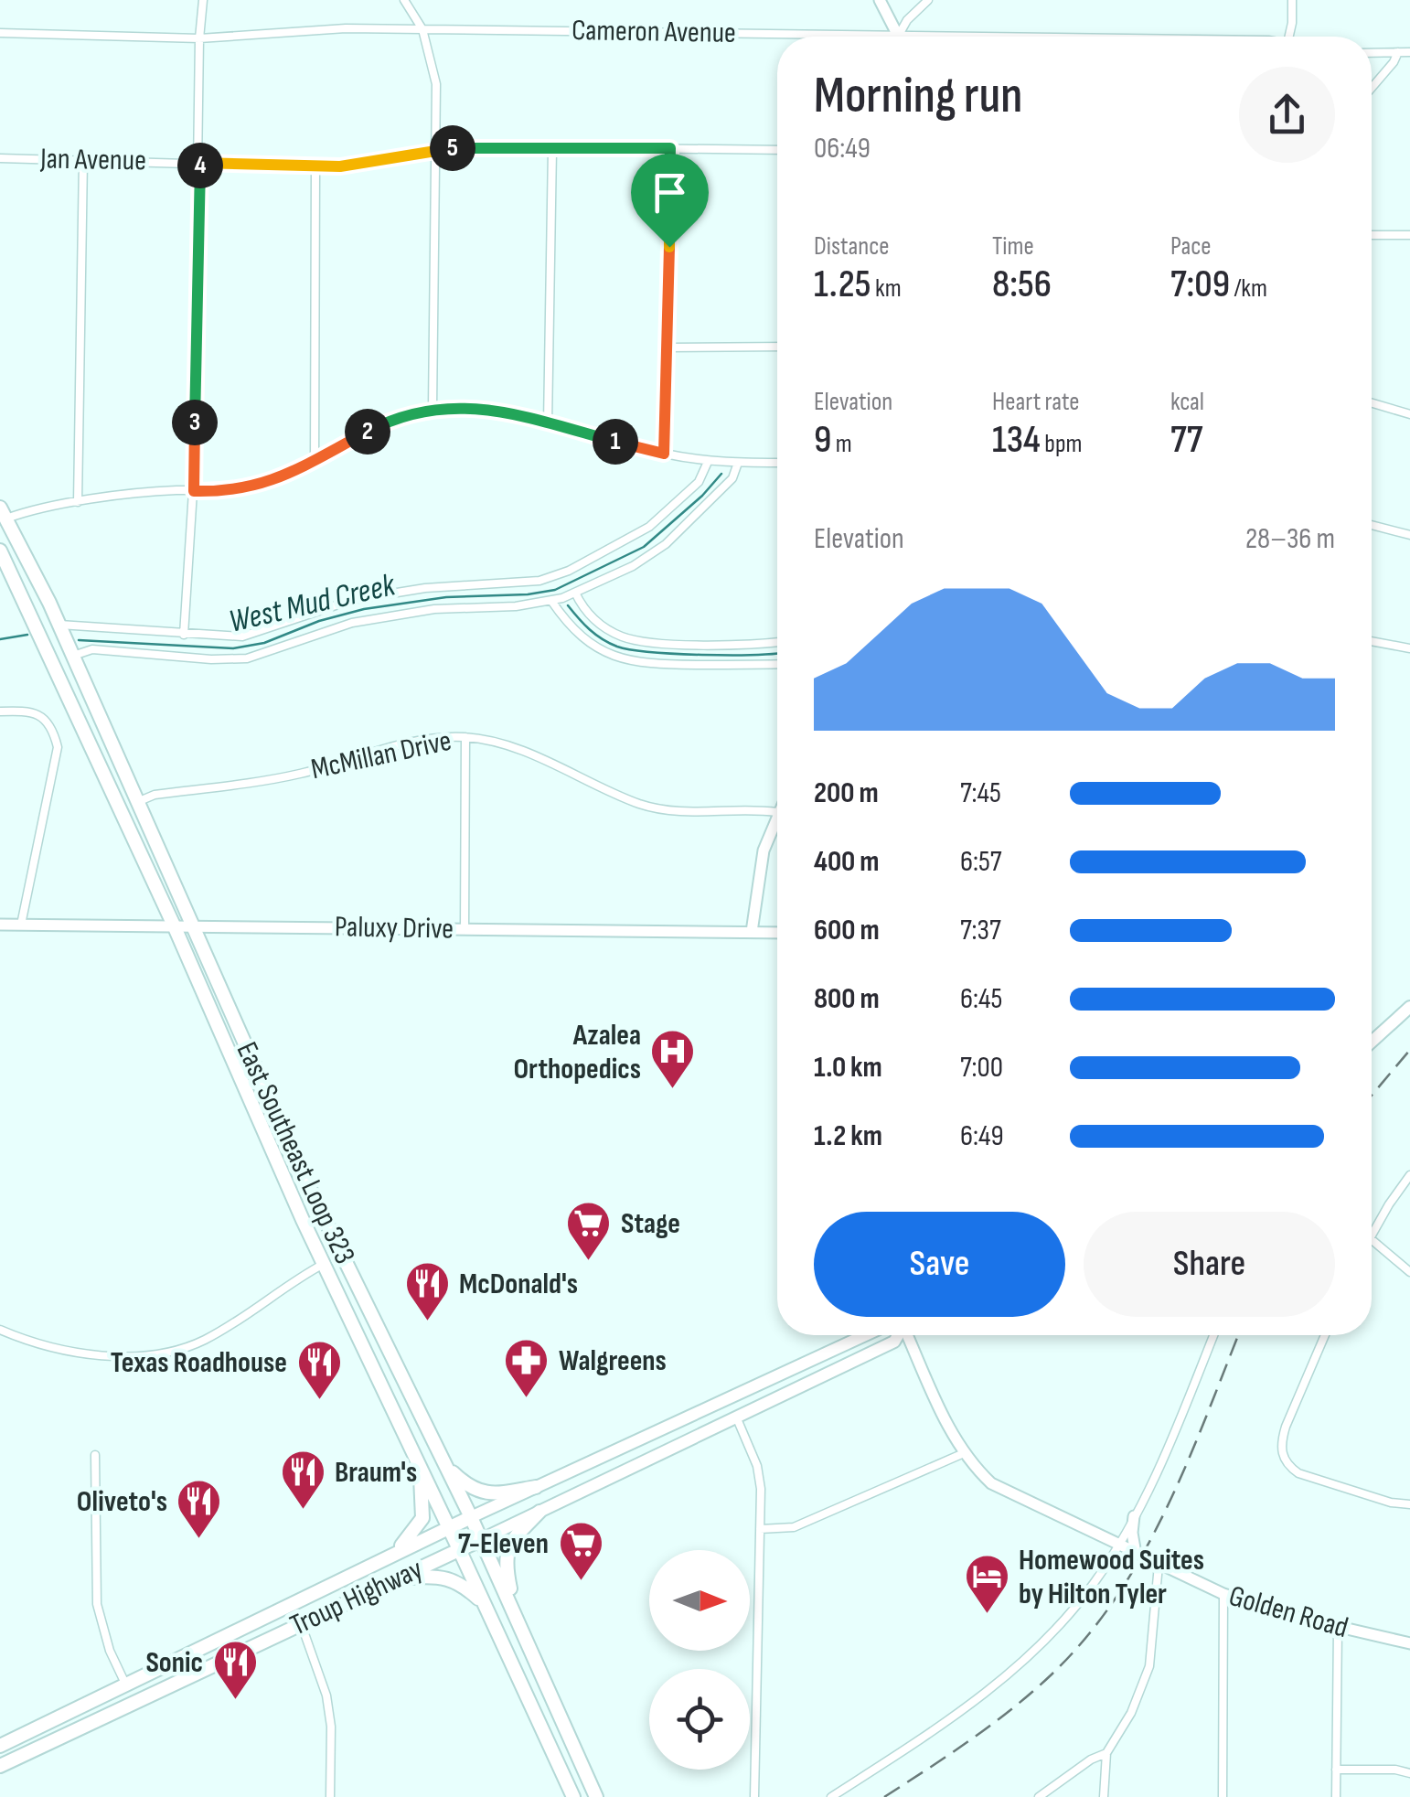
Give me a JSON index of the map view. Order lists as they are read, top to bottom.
{
  "streets": {
    "highway": ["East Southeast Loop 323", "Troup Highway"],
    "street": [
      "Cameron Avenue",
      "Jan Avenue",
      "McMillan Drive",
      "Paluxy Drive",
      "Golden Road"
    ]
  },
  "crossings": [
    ["McMillan Drive", "East Southeast Loop 323"],
    ["Paluxy Drive", "East Southeast Loop 323"],
    ["East Southeast Loop 323", "Troup Highway"]
  ],
  "water": ["West Mud Creek"],
  "places": {
    "hospital": ["Azalea Orthopedics"],
    "supermarket": ["Stage", "7-Eleven"],
    "restaurant": [
      "McDonald's",
      "Texas Roadhouse",
      "Braum's",
      "Oliveto's",
      "Sonic"
    ],
    "pharmacy": ["Walgreens"],
    "hotel": ["Homewood Suites by Hilton Tyler"]
  },
  "north": "right",
  "page": {
    "heading": ["Morning run", "06:49"],
    "pins": [
      "5",
      "4",
      "3",
      "2",
      "1"
    ],
    "stats": [
      ["Distance", "1.25 km"],
      ["Time", "8:56"],
      ["Pace", "7:09 /km"],
      ["Elevation", "9 m"],
      ["Heart rate", "134 bpm"],
      ["kcal", "77"]
    ],
    "chart": ["Elevation", "28–36 m"],
    "list": [
      {
        "name": "200 m",
        "note": "7:45"
      },
      {
        "name": "400 m",
        "note": "6:57"
      },
      {
        "name": "600 m",
        "note": "7:37"
      },
      {
        "name": "800 m",
        "note": "6:45"
      },
      {
        "name": "1.0 km",
        "note": "7:00"
      },
      {
        "name": "1.2 km",
        "note": "6:49"
      }
    ],
    "buttons": ["Save", "Share"]
  }
}
